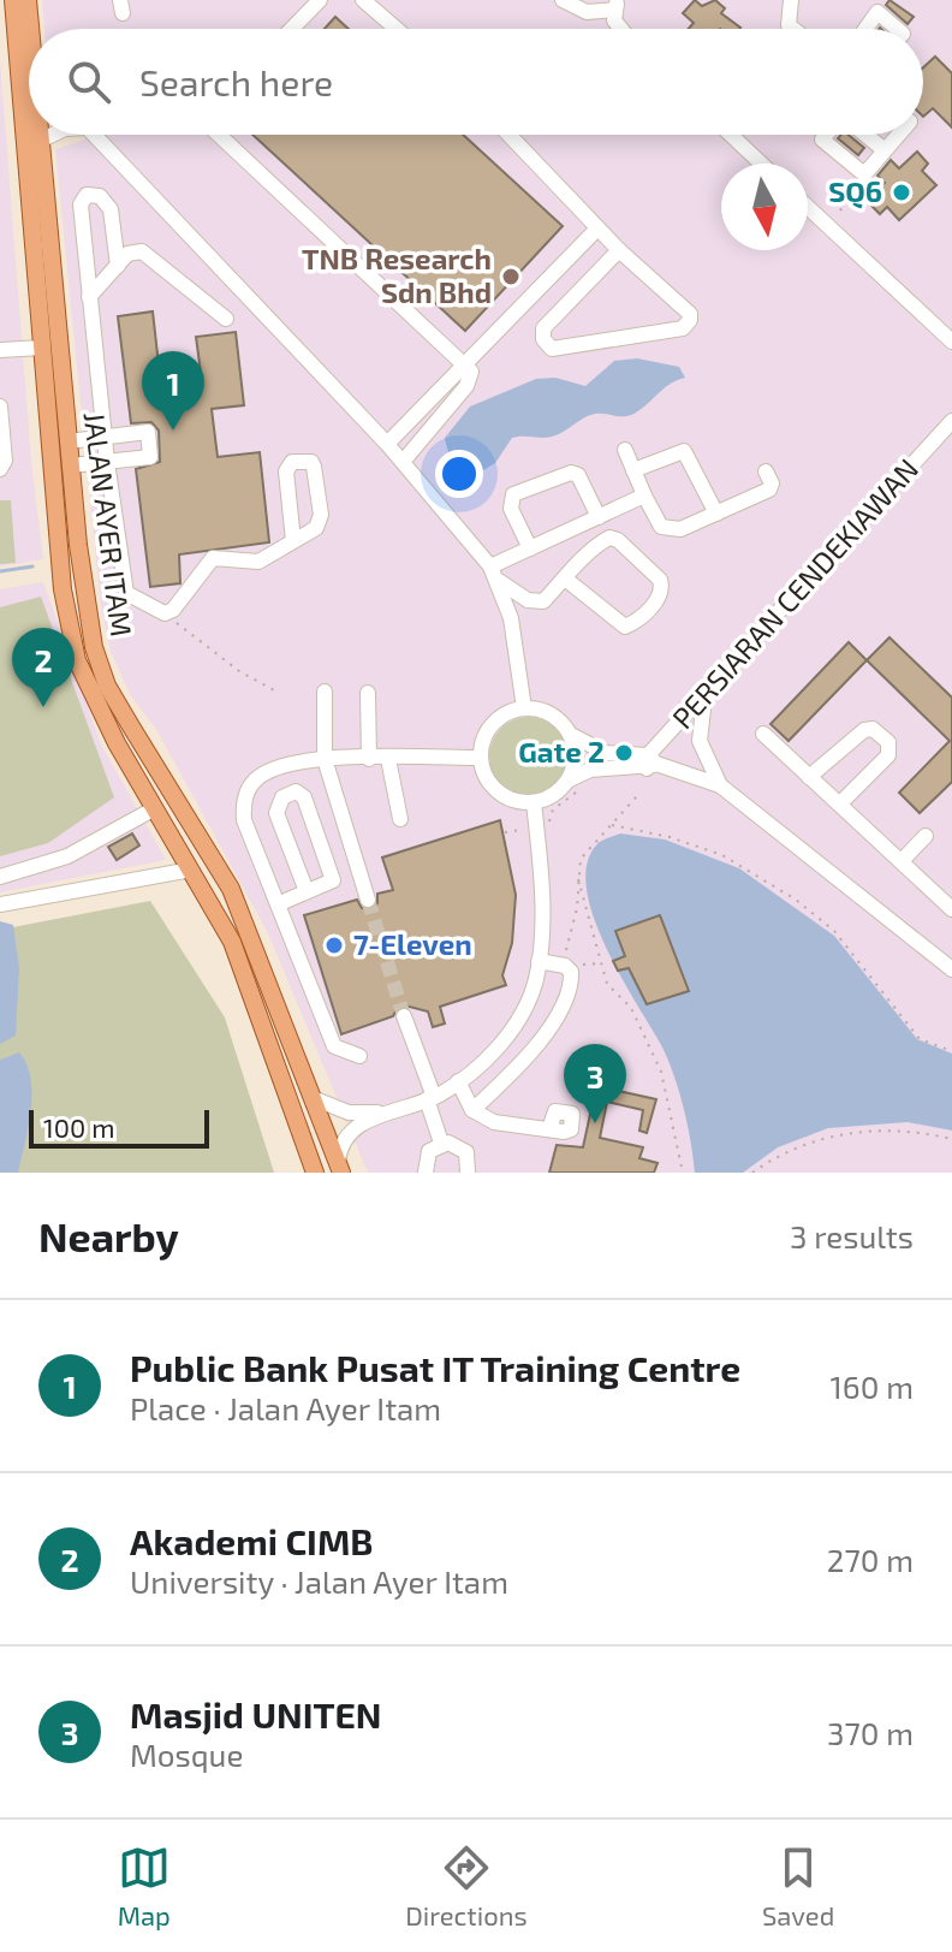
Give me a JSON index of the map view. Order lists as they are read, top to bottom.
{
  "streets": {
    "main road": ["JALAN AYER ITAM"],
    "street": ["PERSIARAN CENDEKIAWAN"]
  },
  "places": [
    "SQ6",
    "TNB Research Sdn Bhd",
    "Gate 2",
    "7-Eleven"
  ],
  "scale_bar": "100 m",
  "north": "bottom",
  "page": {
    "search": "Search here",
    "pins": ["1", "2", "3"],
    "scale": "100 m",
    "heading": ["Nearby", "3 results"],
    "list": [
      {
        "mark": "1",
        "name": "Public Bank Pusat IT Training Centre",
        "note": "Place · Jalan Ayer Itam",
        "value": "160 m"
      },
      {
        "mark": "2",
        "name": "Akademi CIMB",
        "note": "University · Jalan Ayer Itam",
        "value": "270 m"
      },
      {
        "mark": "3",
        "name": "Masjid UNITEN",
        "note": "Mosque",
        "value": "370 m"
      }
    ],
    "nav": ["Map", "Directions", "Saved"]
  }
}
